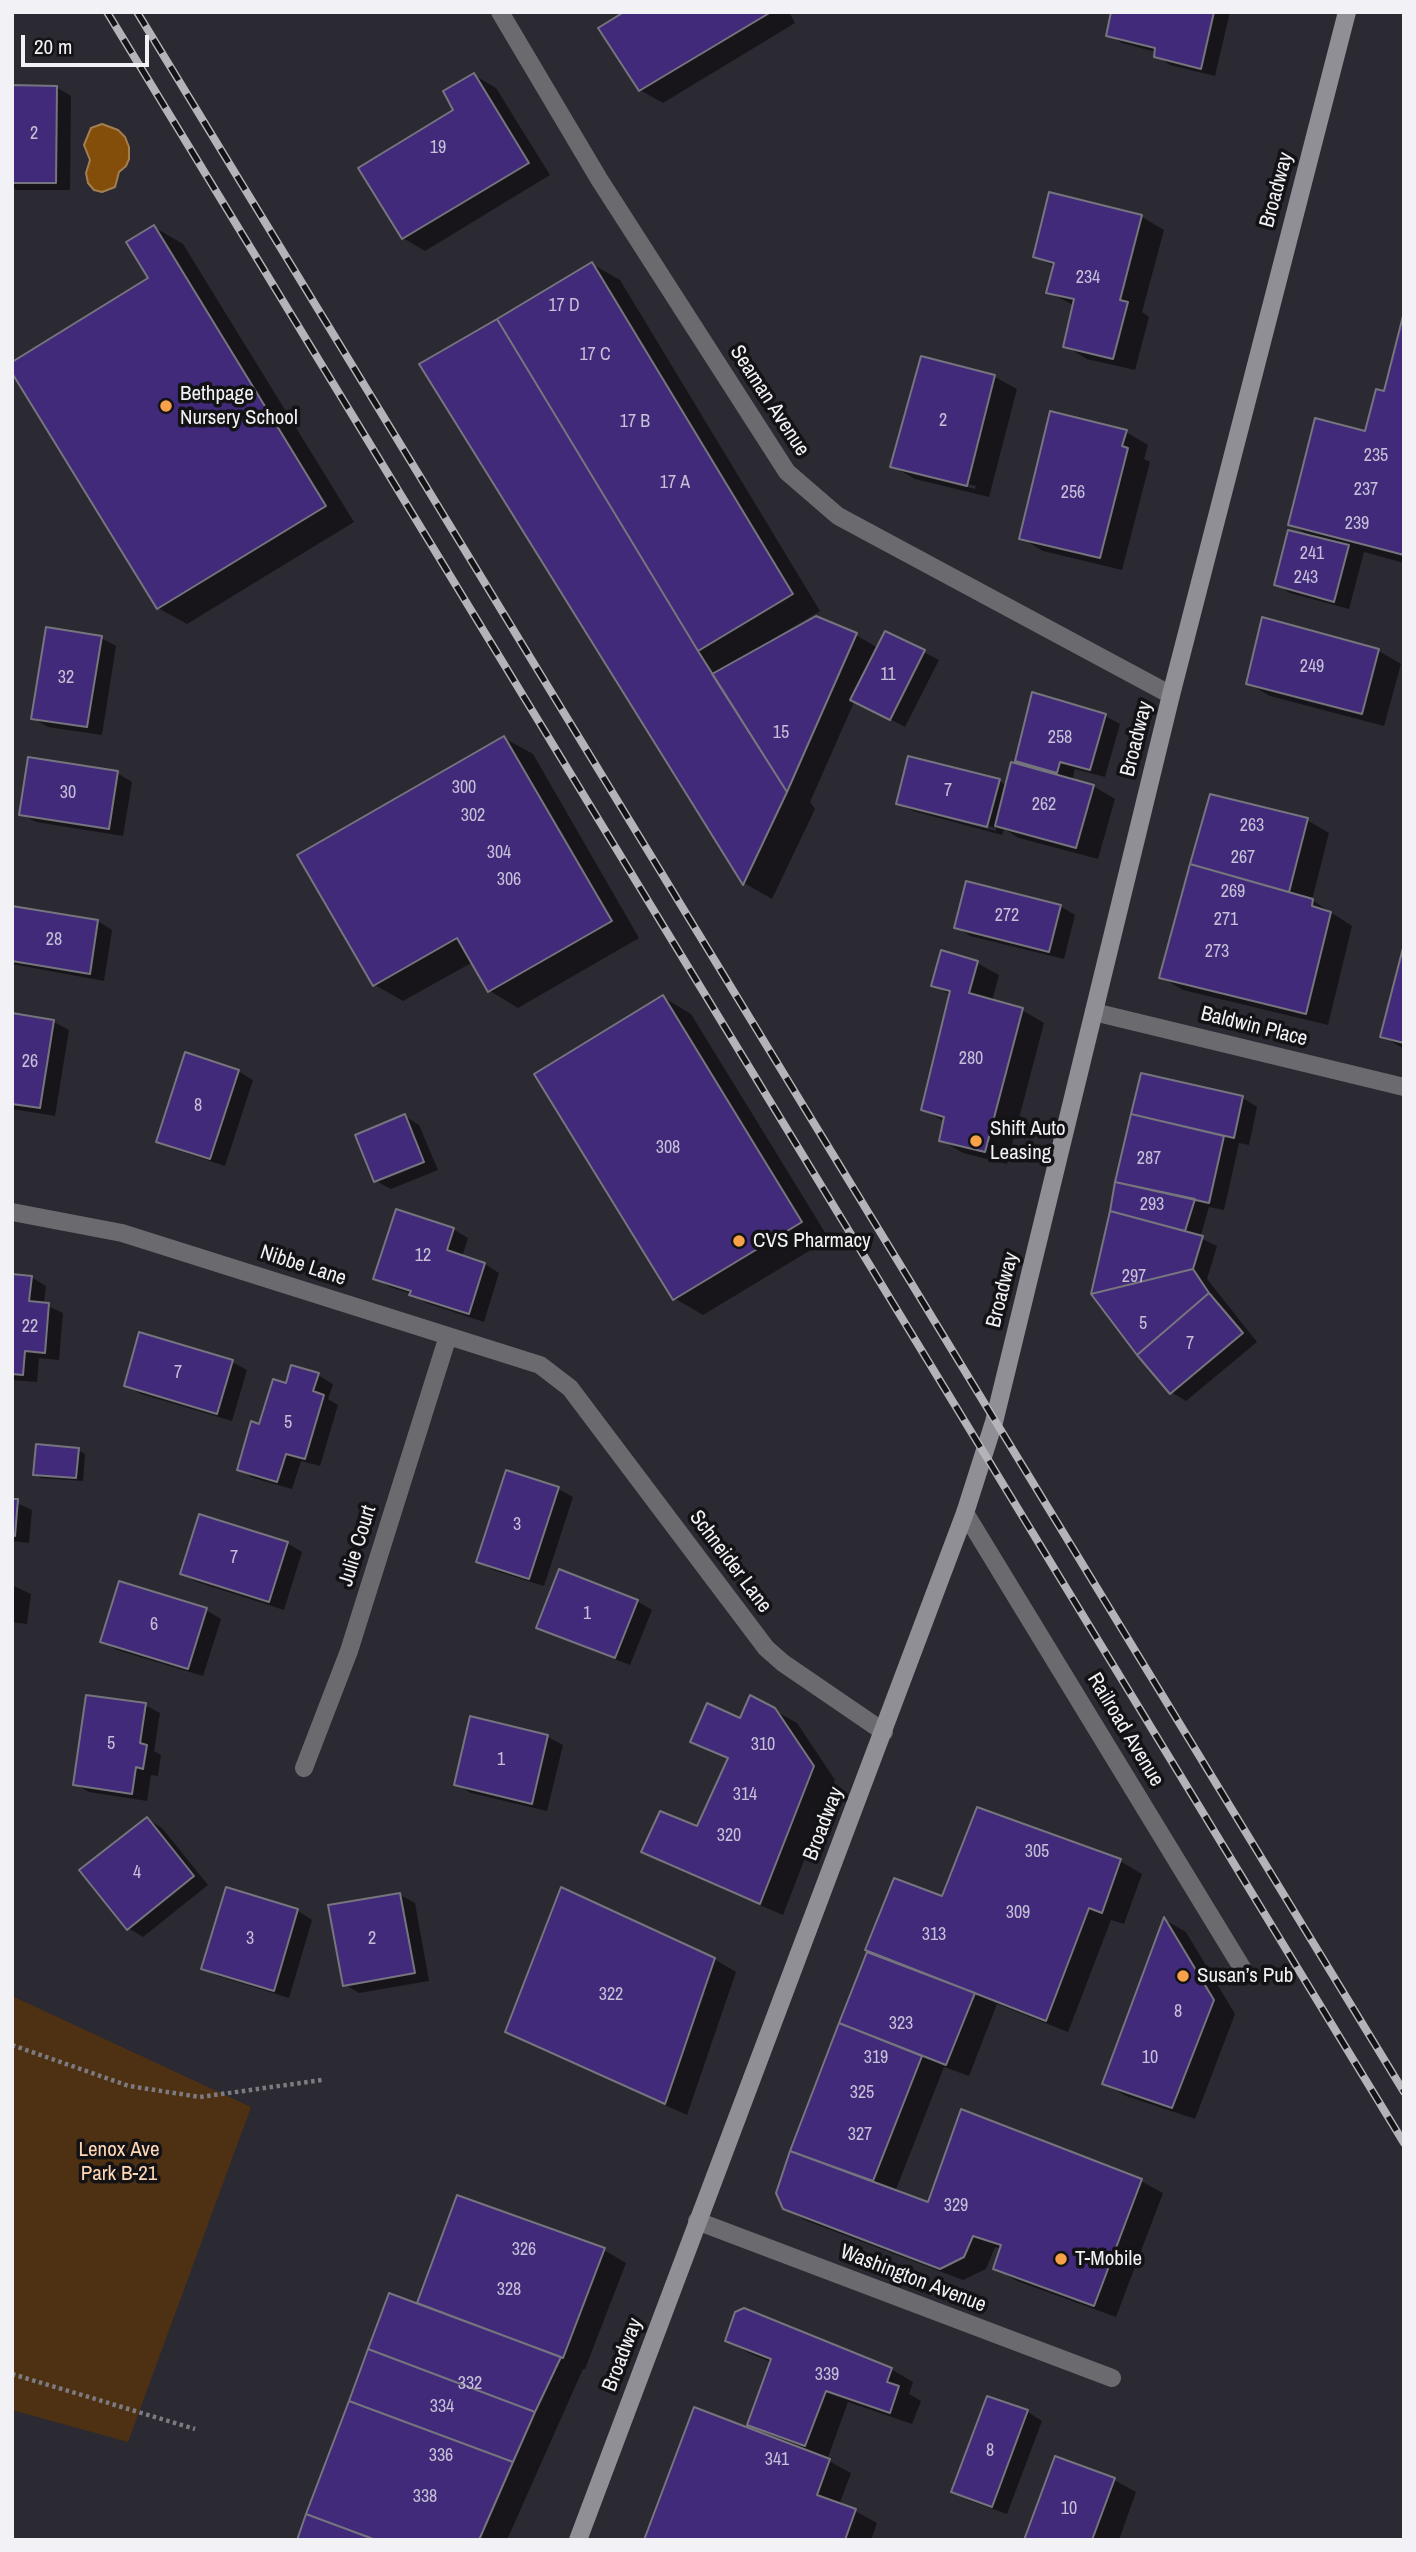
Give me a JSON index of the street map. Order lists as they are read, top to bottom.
{
  "streets": {
    "main road": ["Broadway"],
    "street": [
      "Seaman Avenue",
      "Baldwin Place",
      "Nibbe Lane",
      "Julie Court",
      "Schneider Lane",
      "Railroad Avenue",
      "Washington Avenue"
    ]
  },
  "crossings": [
    ["Broadway", "Seaman Avenue"],
    ["Broadway", "Baldwin Place"],
    ["Broadway", "Schneider Lane"],
    ["Broadway", "Railroad Avenue"],
    ["Broadway", "Washington Avenue"],
    ["Nibbe Lane", "Julie Court"],
    ["Nibbe Lane", "Schneider Lane"]
  ],
  "parks": ["Lenox Ave Park B-21"],
  "places": [
    "Bethpage Nursery School",
    "Shift Auto Leasing",
    "CVS Pharmacy",
    "Susan’s Pub",
    "T-Mobile"
  ],
  "house_numbers": [
    "2",
    "19",
    "234",
    "17 D",
    "17 C",
    "2",
    "17 B",
    "235",
    "17 A",
    "237",
    "256",
    "239",
    "241",
    "243",
    "249",
    "11",
    "32",
    "15",
    "258",
    "300",
    "7",
    "30",
    "262",
    "302",
    "263",
    "304",
    "267",
    "306",
    "269",
    "272",
    "271",
    "28",
    "273",
    "280",
    "26",
    "8",
    "308",
    "287",
    "293",
    "12",
    "297",
    "5",
    "22",
    "7",
    "7",
    "5",
    "3",
    "7",
    "1",
    "6",
    "5",
    "310",
    "1",
    "314",
    "320",
    "305",
    "4",
    "309",
    "313",
    "3",
    "2",
    "322",
    "8",
    "323",
    "319",
    "10",
    "325",
    "327",
    "329",
    "326",
    "328",
    "339",
    "332",
    "334",
    "8",
    "336",
    "341",
    "338",
    "10"
  ],
  "scale_bar": "20 m"
}
